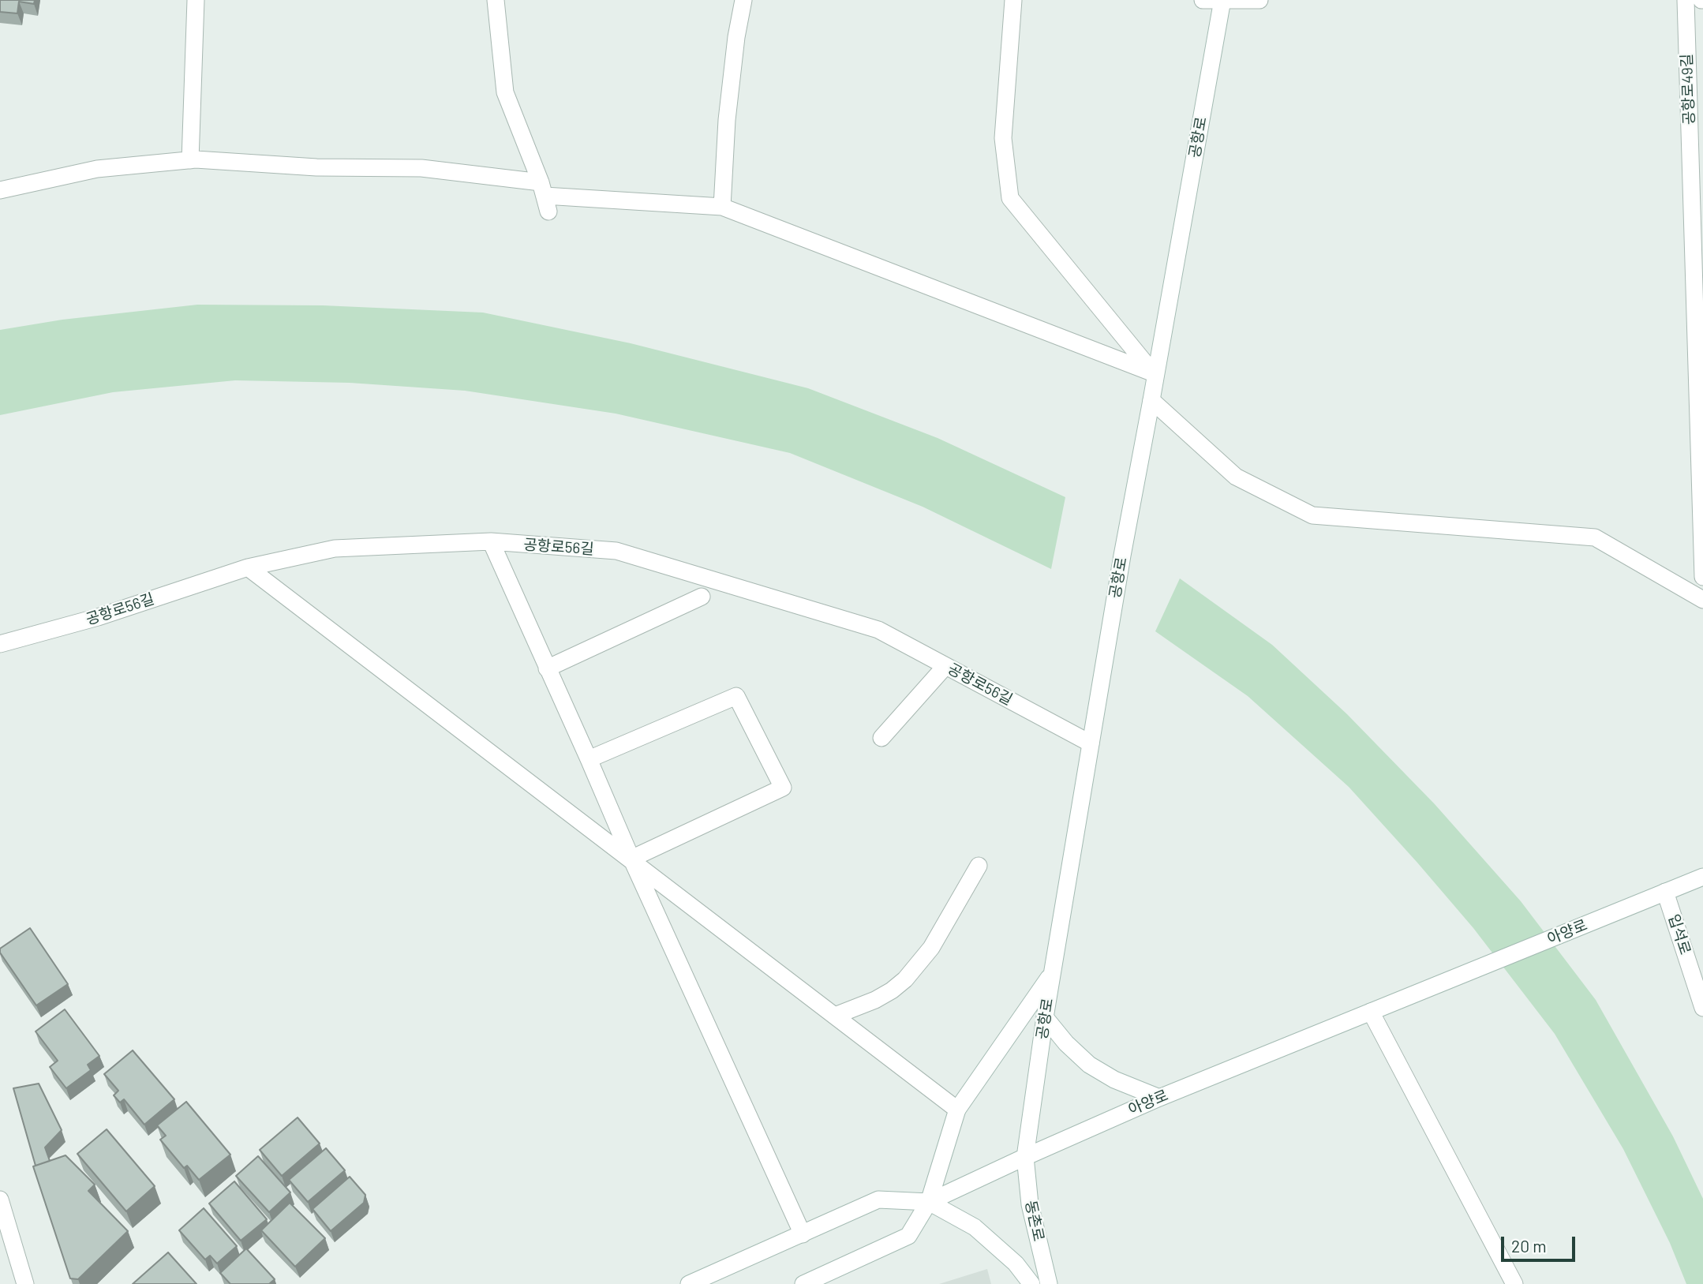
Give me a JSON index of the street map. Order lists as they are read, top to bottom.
{
  "streets": {
    "street": [
      "공항로49길",
      "공항로",
      "공항로56길",
      "아양로",
      "입석로",
      "동촌로"
    ]
  },
  "crossings": [
    ["공항로", "공항로56길"],
    ["공항로", "아양로"],
    ["공항로", "동촌로"],
    ["아양로", "입석로"],
    ["아양로", "동촌로"]
  ],
  "scale_bar": "20 m"
}
